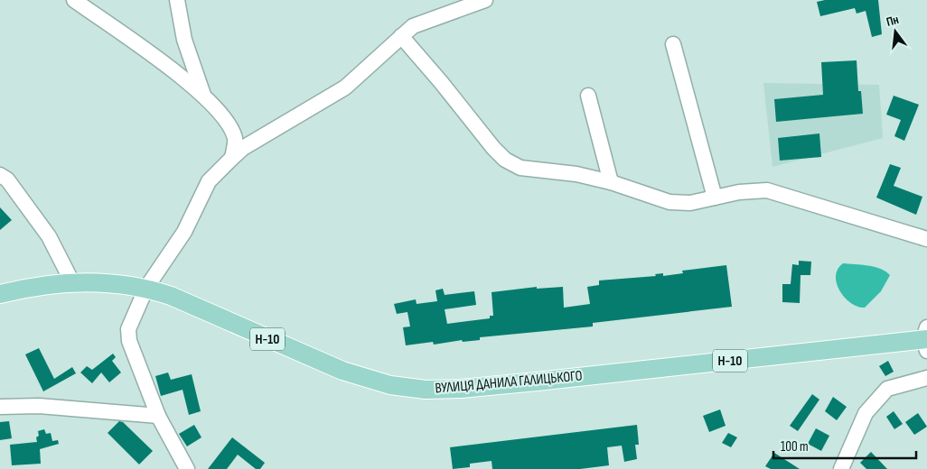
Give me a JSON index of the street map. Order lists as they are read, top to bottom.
{
  "streets": {
    "main road": ["Н-10", "ВУЛИЦЯ ДАНИЛА ГАЛИЦЬКОГО"]
  },
  "scale_bar": "100 m",
  "north": "top"
}
